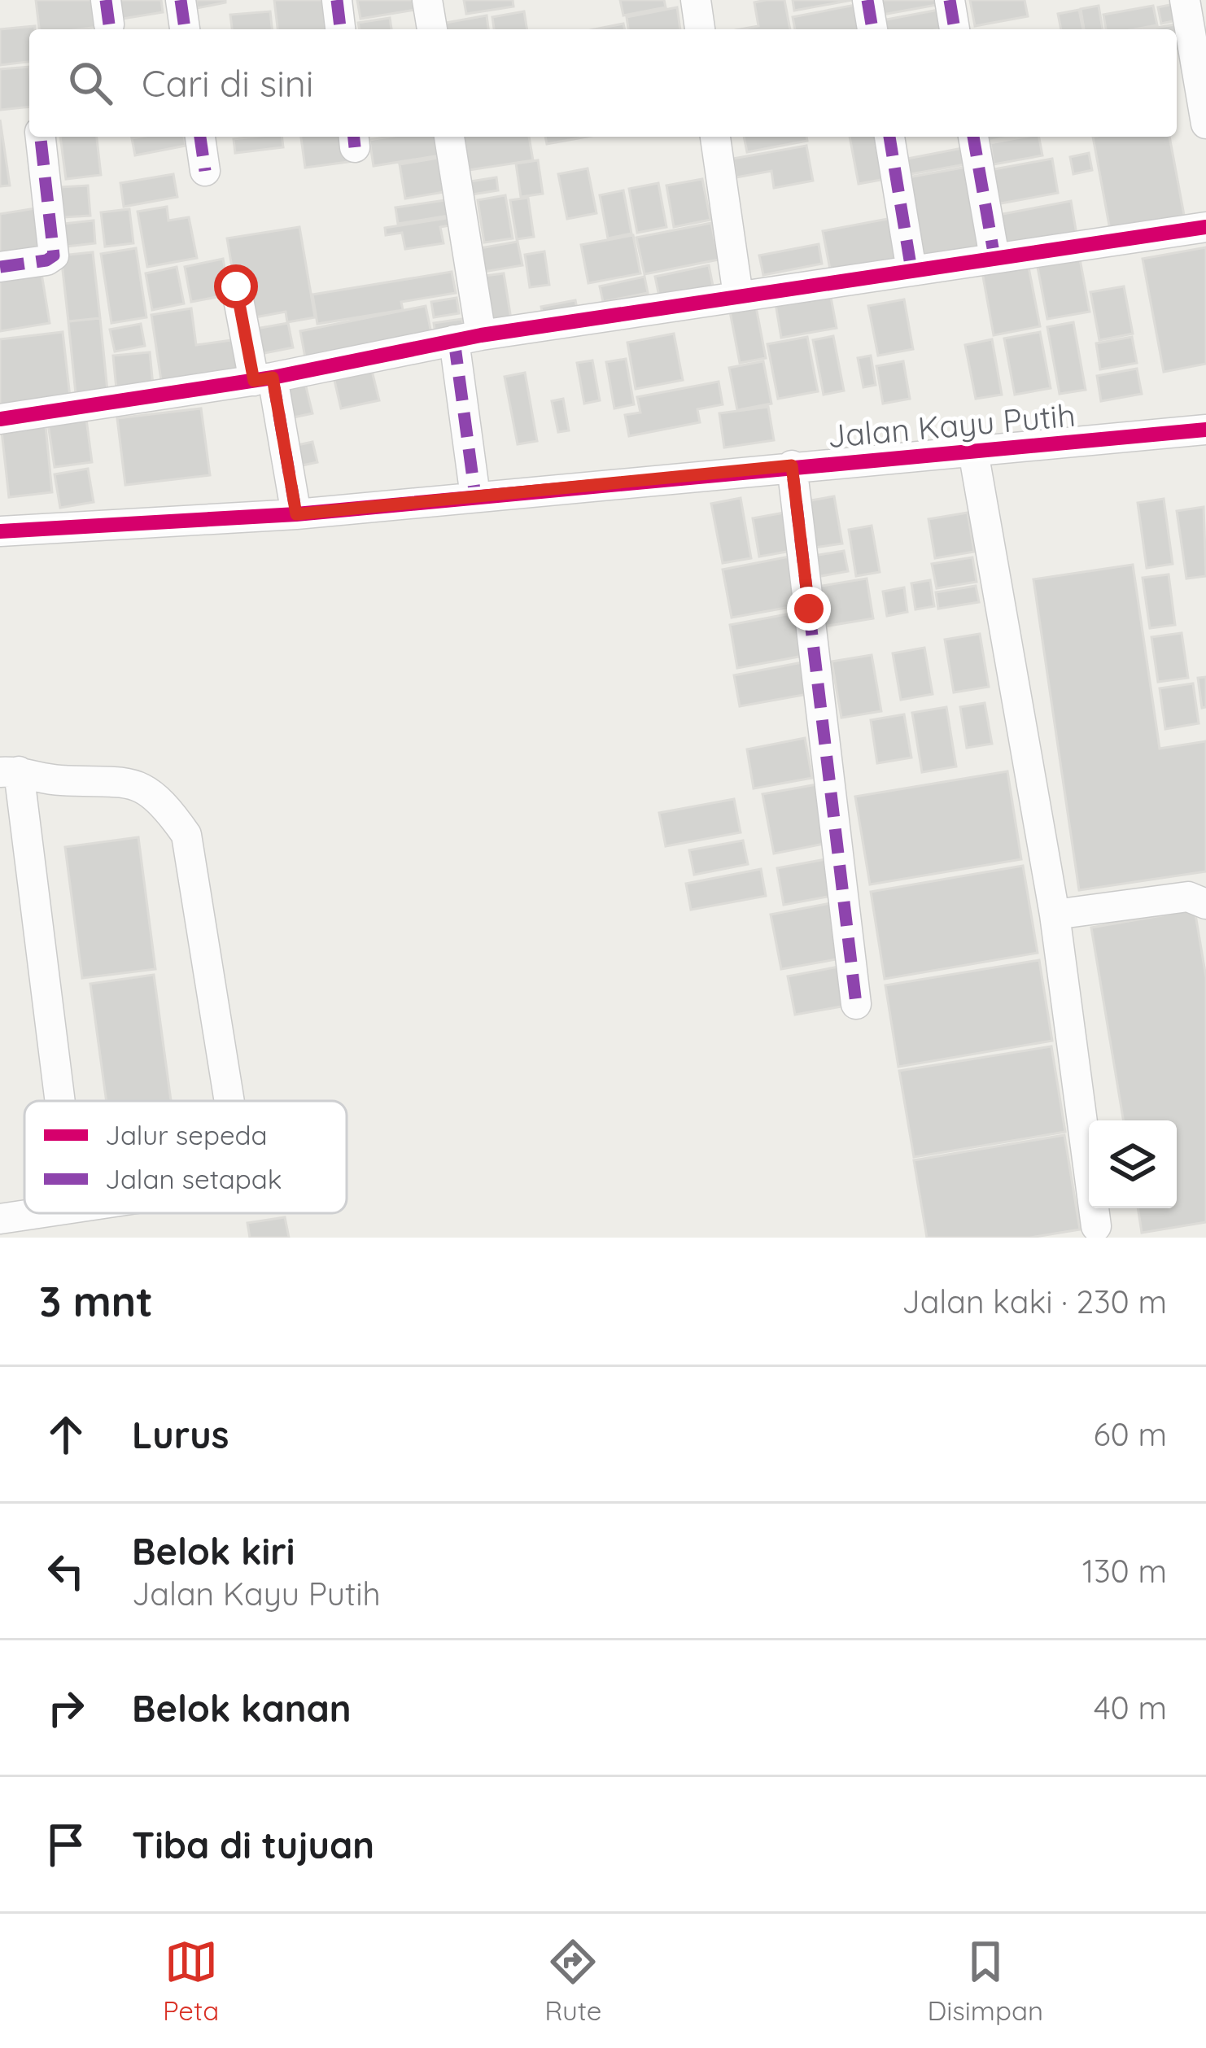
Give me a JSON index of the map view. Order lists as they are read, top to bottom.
{
  "streets": {
    "street": ["Jalan Kayu Putih"]
  },
  "legend": ["Jalur sepeda", "Jalan setapak"],
  "page": {
    "search": "Cari di sini",
    "heading": ["3 mnt", "Jalan kaki · 230 m"],
    "list": [
      ["Lurus", "60 m"],
      ["Belok kiri", "Jalan Kayu Putih", "130 m"],
      ["Belok kanan", "40 m"],
      "Tiba di tujuan"
    ],
    "nav": ["Peta", "Rute", "Disimpan"]
  }
}
